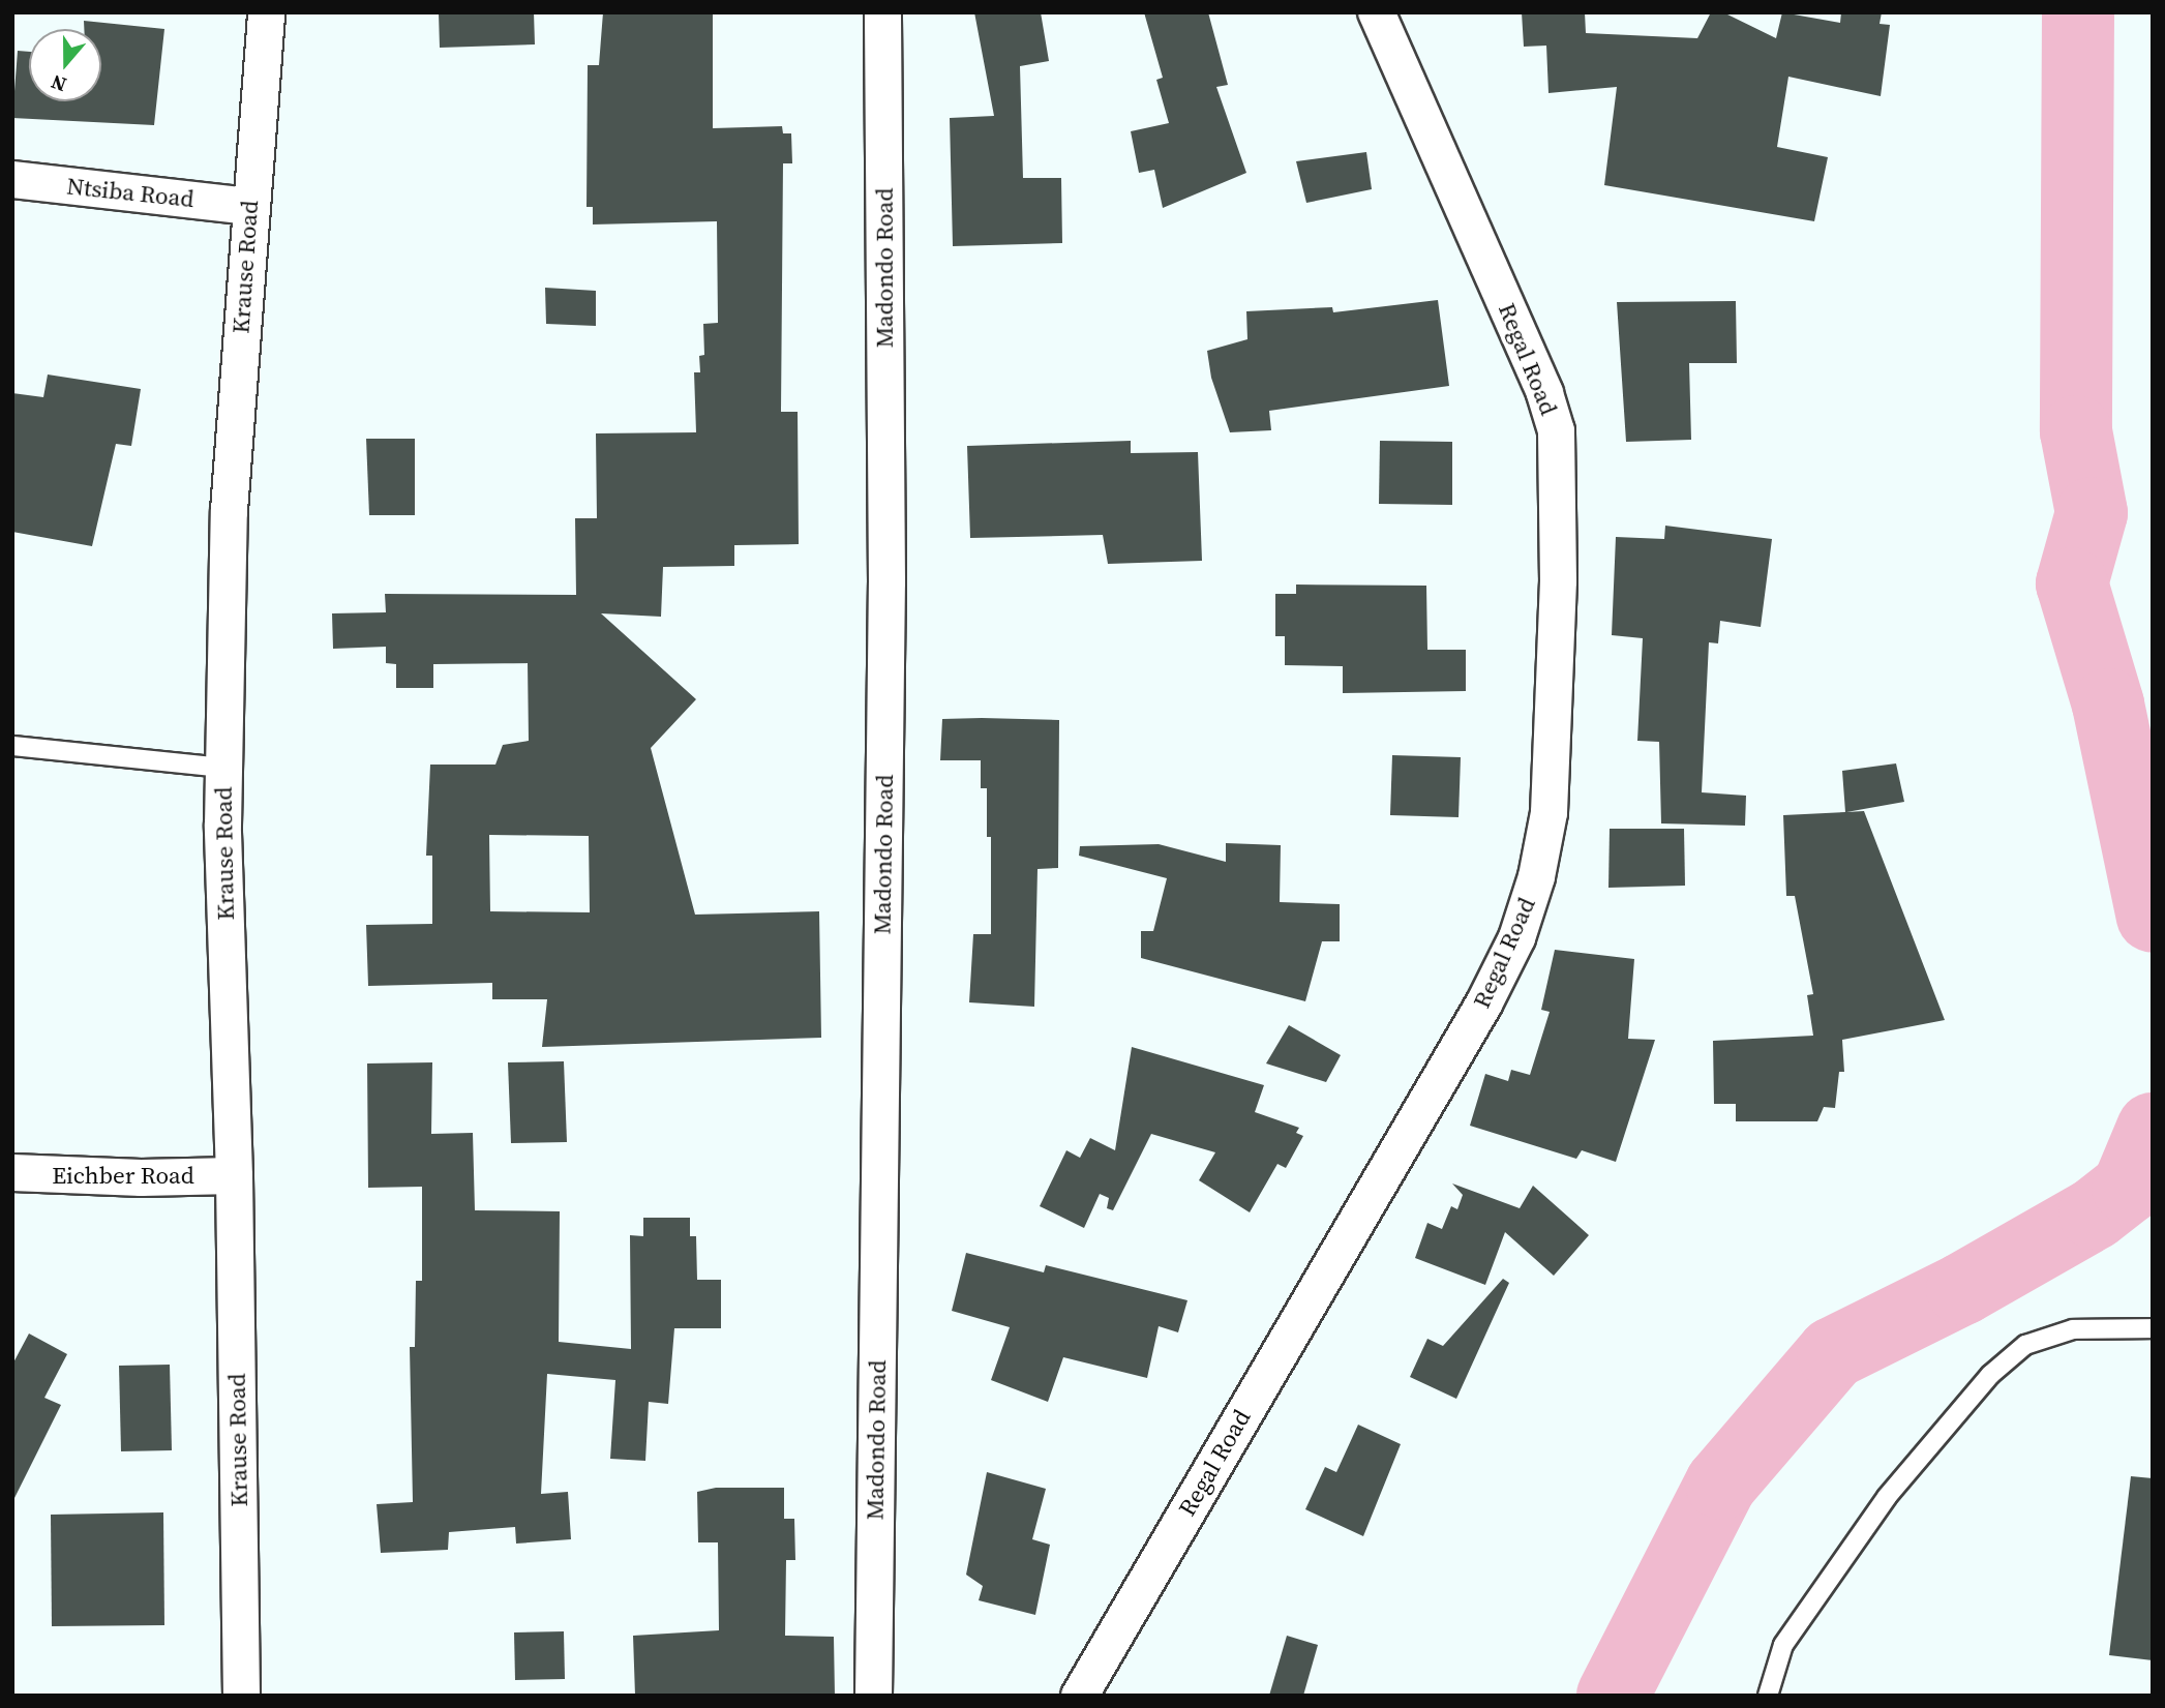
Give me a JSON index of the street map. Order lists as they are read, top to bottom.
{
  "streets": {
    "street": [
      "Ntsiba Road",
      "Krause Road",
      "Madondo Road",
      "Regal Road",
      "Eichber Road"
    ]
  },
  "crossings": [
    ["Ntsiba Road", "Krause Road"],
    ["Krause Road", "Eichber Road"]
  ],
  "north": "bottom"
}
